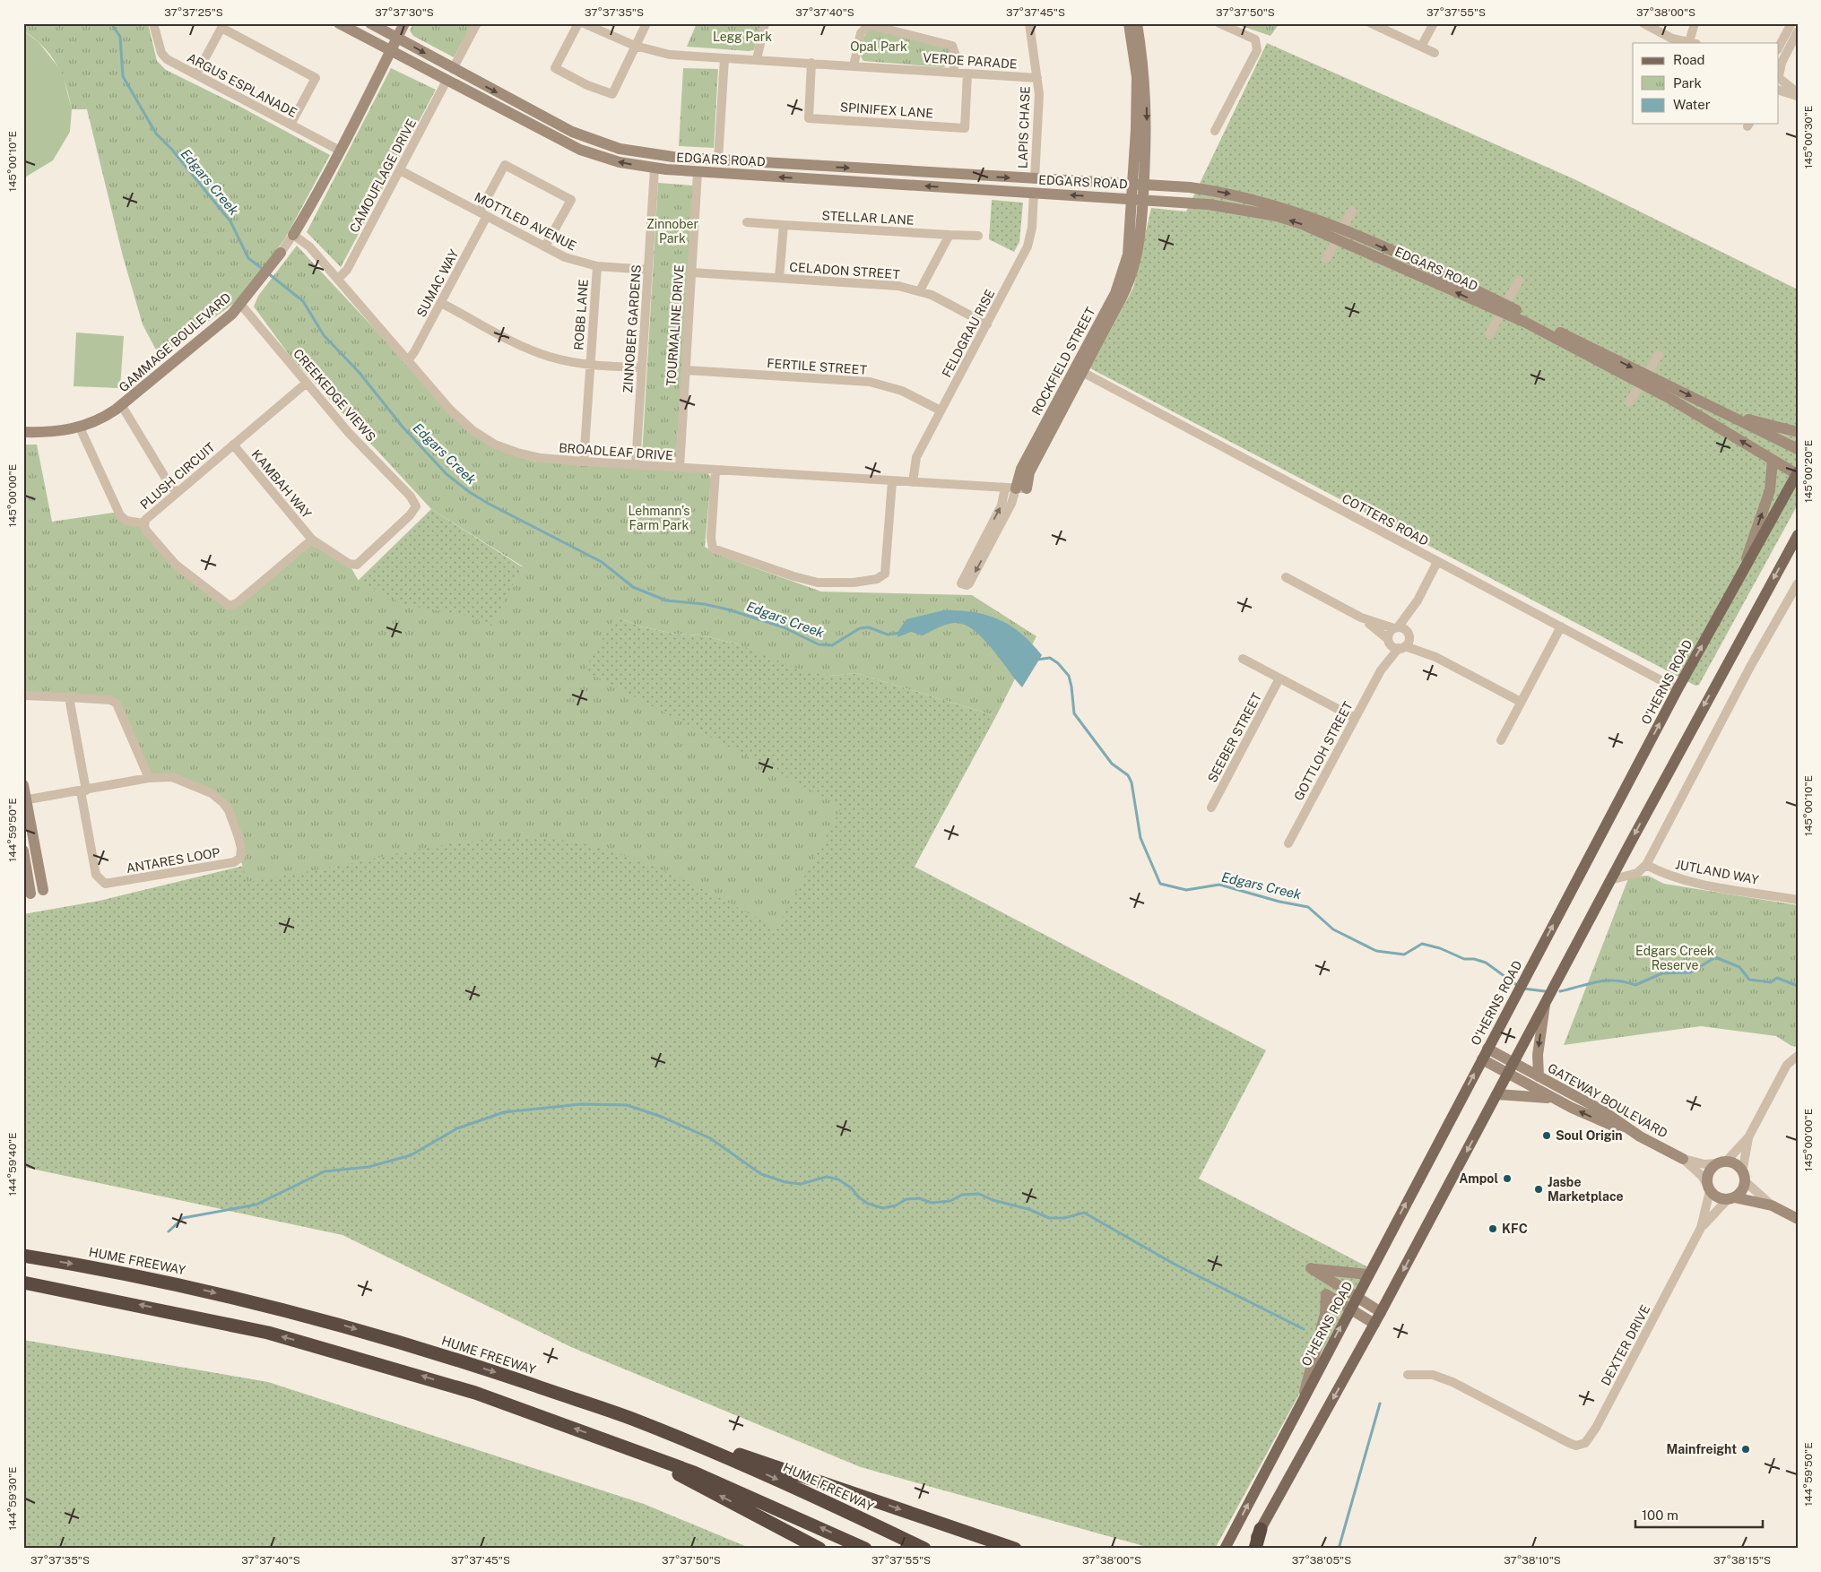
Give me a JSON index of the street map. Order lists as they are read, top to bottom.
{
  "streets": {
    "highway": ["HUME FREEWAY"],
    "main road": [
      "EDGARS ROAD",
      "TOURMALINE DRIVE",
      "GAMMAGE BOULEVARD",
      "ROCKFIELD STREET",
      "O'HERNS ROAD",
      "GATEWAY BOULEVARD"
    ],
    "street": [
      "VERDE PARADE",
      "ARGUS ESPLANADE",
      "SPINIFEX LANE",
      "LAPIS CHASE",
      "CAMOUFLAGE DRIVE",
      "STELLAR LANE",
      "MOTTLED AVENUE",
      "CELADON STREET",
      "SUMAC WAY",
      "ROBB LANE",
      "ZINNOBER GARDENS",
      "FELDGRAU RISE",
      "FERTILE STREET",
      "CREEKEDGE VIEWS",
      "BROADLEAF DRIVE",
      "PLUSH CIRCUIT",
      "KAMBAH WAY",
      "COTTERS ROAD",
      "SEEBER STREET",
      "GOTTLOH STREET",
      "ANTARES LOOP",
      "JUTLAND WAY",
      "DEXTER DRIVE"
    ]
  },
  "crossings": [
    ["VERDE PARADE", "SPINIFEX LANE"],
    ["VERDE PARADE", "LAPIS CHASE"],
    ["ARGUS ESPLANADE", "GAMMAGE BOULEVARD"],
    ["LAPIS CHASE", "EDGARS ROAD"],
    ["EDGARS ROAD", "CAMOUFLAGE DRIVE"],
    ["EDGARS ROAD", "TOURMALINE DRIVE"],
    ["EDGARS ROAD", "ZINNOBER GARDENS"],
    ["EDGARS ROAD", "FELDGRAU RISE"],
    ["EDGARS ROAD", "GAMMAGE BOULEVARD"],
    ["EDGARS ROAD", "ROCKFIELD STREET"],
    ["EDGARS ROAD", "O'HERNS ROAD"],
    ["CAMOUFLAGE DRIVE", "MOTTLED AVENUE"],
    ["CAMOUFLAGE DRIVE", "BROADLEAF DRIVE"],
    ["MOTTLED AVENUE", "SUMAC WAY"],
    ["MOTTLED AVENUE", "ROBB LANE"],
    ["MOTTLED AVENUE", "ZINNOBER GARDENS"],
    ["CELADON STREET", "TOURMALINE DRIVE"],
    ["CELADON STREET", "FELDGRAU RISE"],
    ["SUMAC WAY", "BROADLEAF DRIVE"],
    ["ROBB LANE", "BROADLEAF DRIVE"],
    ["TOURMALINE DRIVE", "FERTILE STREET"],
    ["TOURMALINE DRIVE", "BROADLEAF DRIVE"],
    ["ZINNOBER GARDENS", "BROADLEAF DRIVE"],
    ["FELDGRAU RISE", "FERTILE STREET"],
    ["FELDGRAU RISE", "BROADLEAF DRIVE"],
    ["GAMMAGE BOULEVARD", "CREEKEDGE VIEWS"],
    ["GAMMAGE BOULEVARD", "BROADLEAF DRIVE"],
    ["ROCKFIELD STREET", "BROADLEAF DRIVE"],
    ["ROCKFIELD STREET", "COTTERS ROAD"],
    ["CREEKEDGE VIEWS", "PLUSH CIRCUIT"],
    ["CREEKEDGE VIEWS", "KAMBAH WAY"],
    ["PLUSH CIRCUIT", "KAMBAH WAY"],
    ["COTTERS ROAD", "O'HERNS ROAD"],
    ["O'HERNS ROAD", "GATEWAY BOULEVARD"],
    ["GATEWAY BOULEVARD", "DEXTER DRIVE"]
  ],
  "water": ["Edgars Creek"],
  "parks": [
    "Legg Park",
    "Opal Park",
    "Zinnober Park",
    "Lehmann’s Farm Park",
    "Edgars Creek Reserve"
  ],
  "places": [
    "Soul Origin",
    "Ampol",
    "Jasbe Marketplace",
    "KFC",
    "Mainfreight"
  ],
  "legend": ["Road", "Park", "Water"],
  "scale_bar": "100 m",
  "coordinates": [
    "37°37'25\"S",
    "37°37'30\"S",
    "37°37'35\"S",
    "37°37'40\"S",
    "37°37'45\"S",
    "37°37'50\"S",
    "37°37'55\"S",
    "37°38'00\"S",
    "145°00'30\"E",
    "145°00'10\"E",
    "145°00'20\"E",
    "145°00'00\"E",
    "144°59'50\"E",
    "144°59'40\"E",
    "144°59'30\"E",
    "37°38'05\"S",
    "37°38'10\"S",
    "37°38'15\"S"
  ]
}
